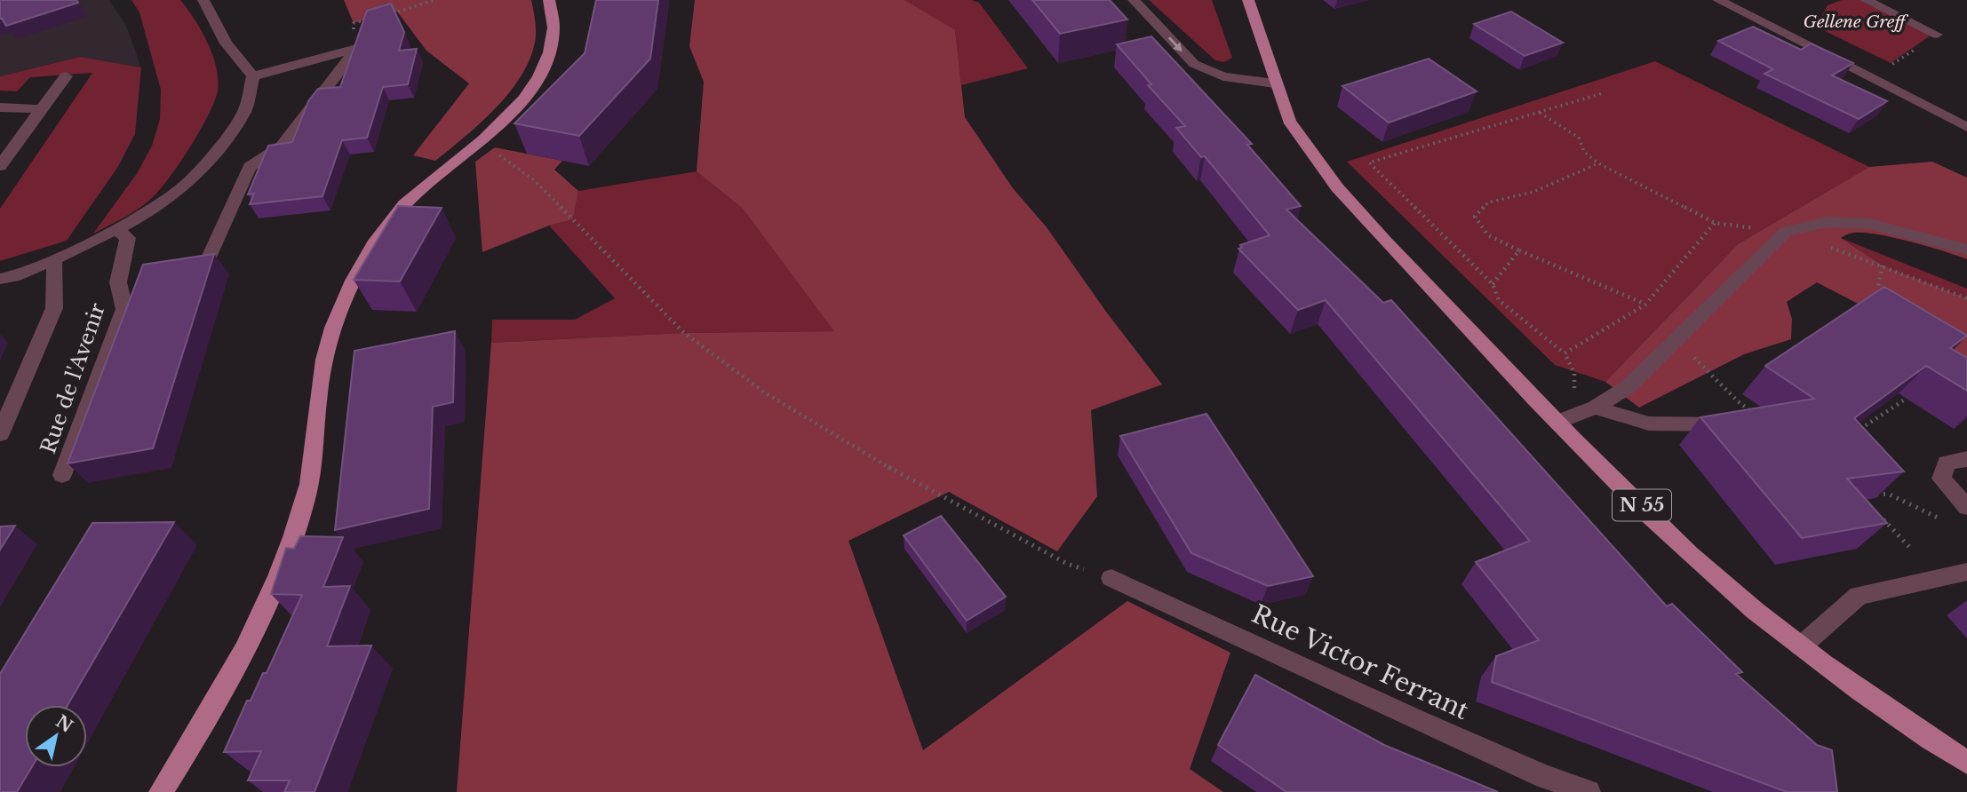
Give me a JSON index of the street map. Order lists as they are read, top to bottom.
{
  "streets": {
    "main road": ["N 55"],
    "street": ["Rue de l'Avenir", "Rue Victor Ferrant"]
  },
  "parks": ["Gellene Greff"],
  "north": "top right"
}
